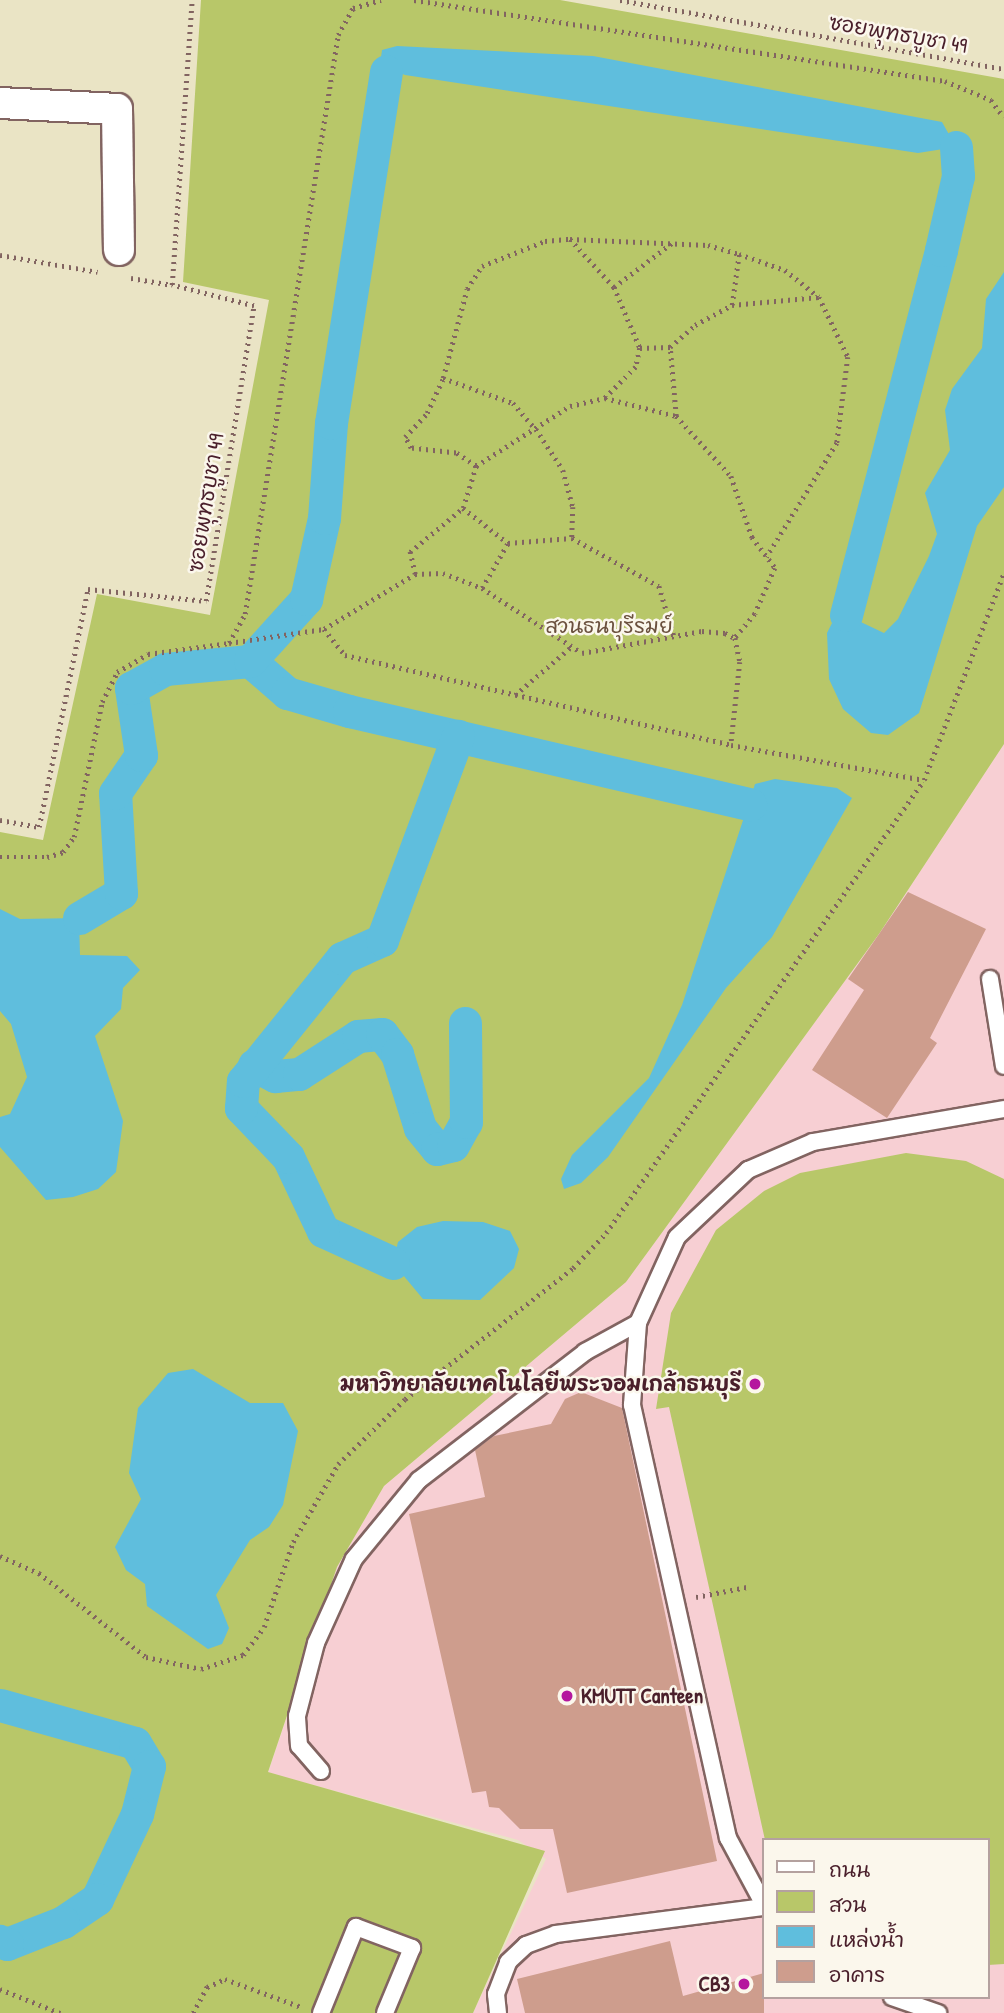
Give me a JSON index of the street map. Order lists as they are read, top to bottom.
{
  "streets": {
    "path": ["ซอยพุทธบูชา 49"]
  },
  "parks": ["สวนธนบุรีรมย์"],
  "places": ["มหาวิทยาลัยเทคโนโลยีพระจอมเกล้าธนบุรี", "KMUTT Canteen", "CB3"],
  "legend": [
    "ถนน",
    "สวน",
    "แหล่งน้ำ",
    "อาคาร"
  ]
}
